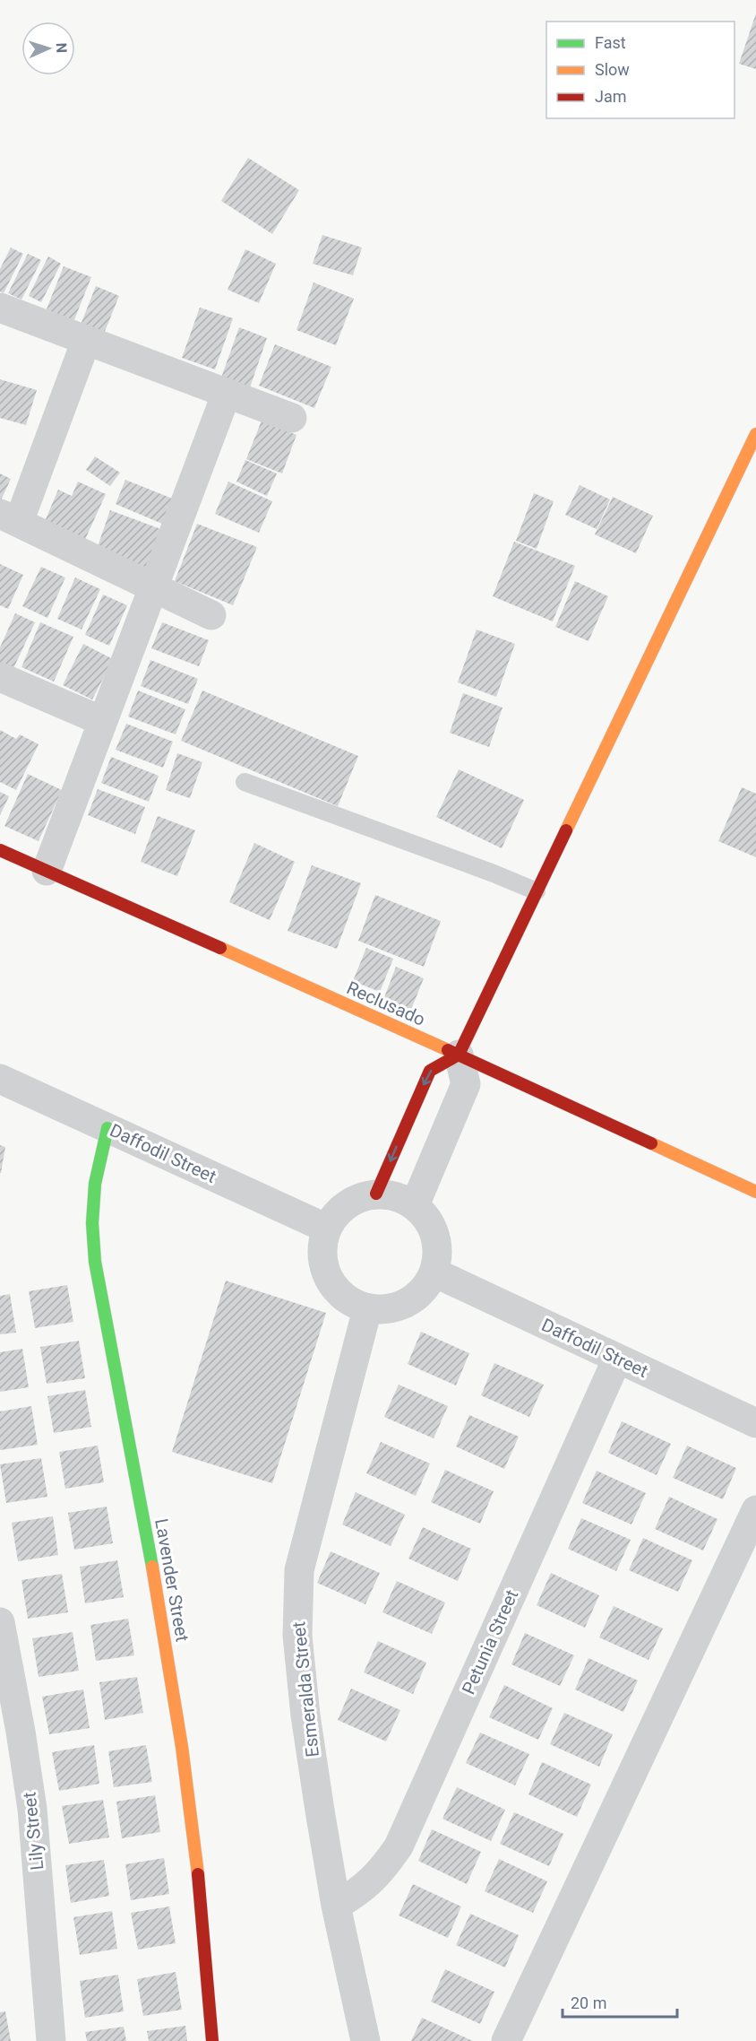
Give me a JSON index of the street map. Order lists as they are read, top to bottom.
{
  "streets": {
    "street": [
      "Reclusado",
      "Daffodil Street",
      "Lavender Street",
      "Petunia Street",
      "Esmeralda Street",
      "Lily Street"
    ]
  },
  "crossings": [
    ["Daffodil Street", "Lavender Street"],
    ["Daffodil Street", "Petunia Street"],
    ["Daffodil Street", "Esmeralda Street"],
    ["Petunia Street", "Esmeralda Street"]
  ],
  "legend": ["Fast", "Slow", "Jam"],
  "scale_bar": "20 m",
  "north": "right"
}
